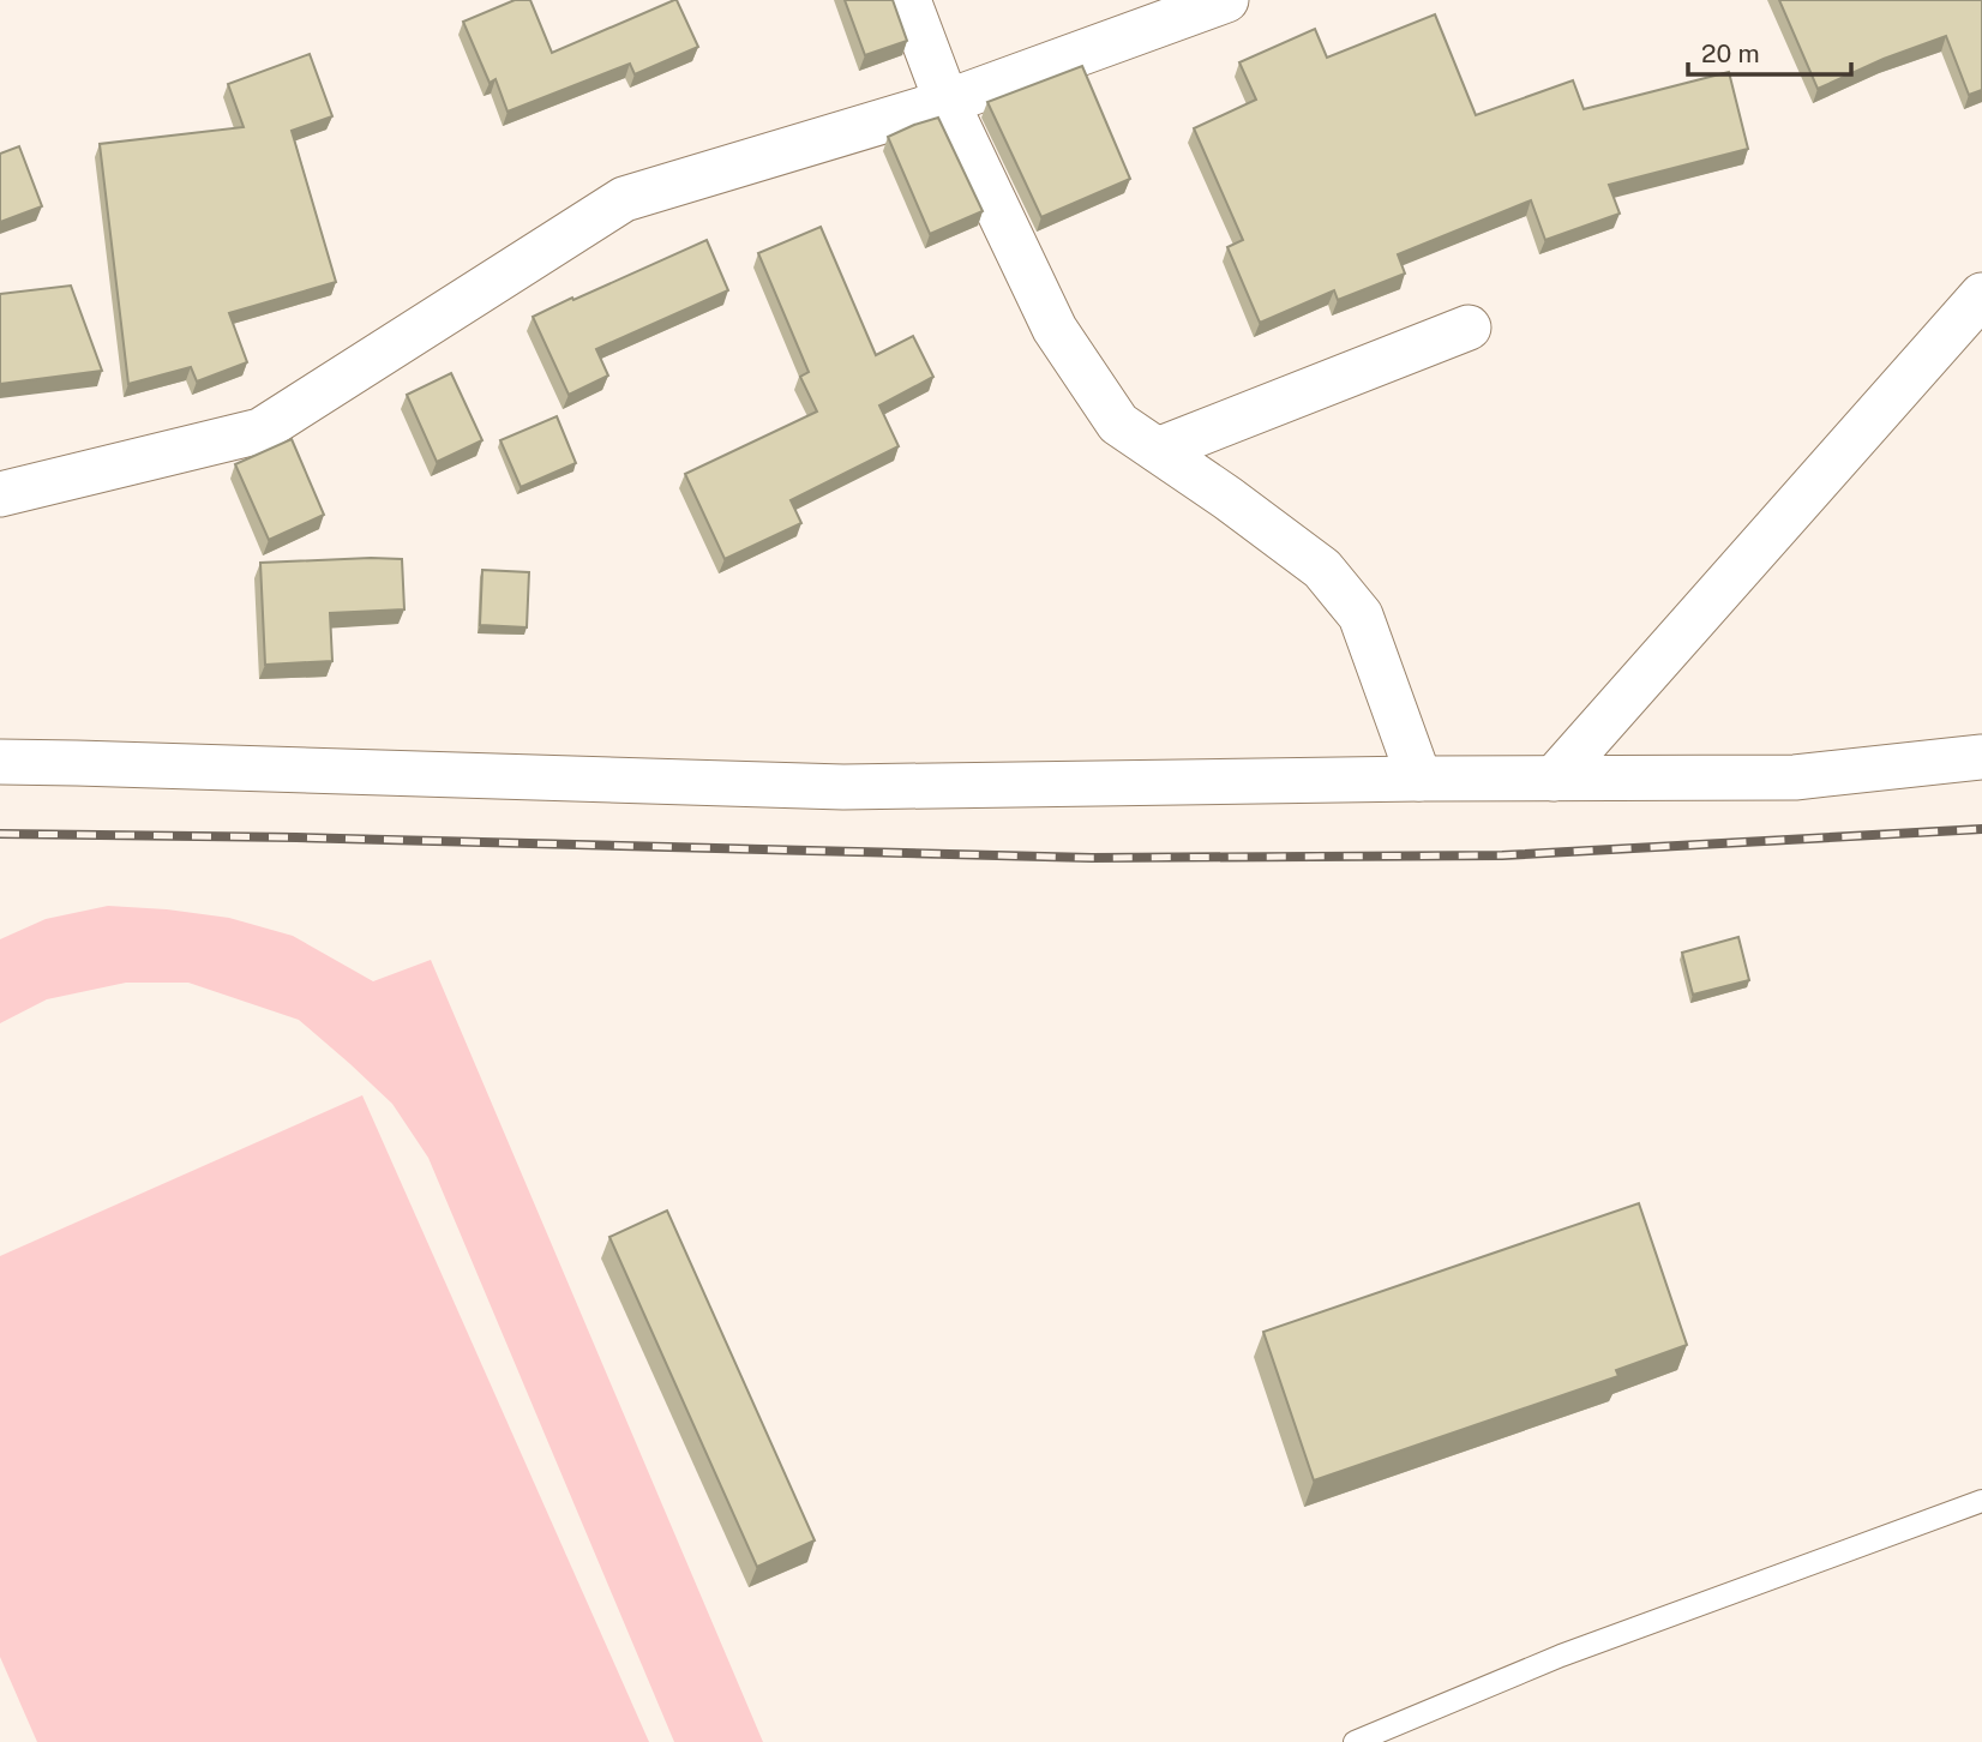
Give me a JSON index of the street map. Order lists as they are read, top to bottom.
{
  "scale_bar": "20 m"
}
